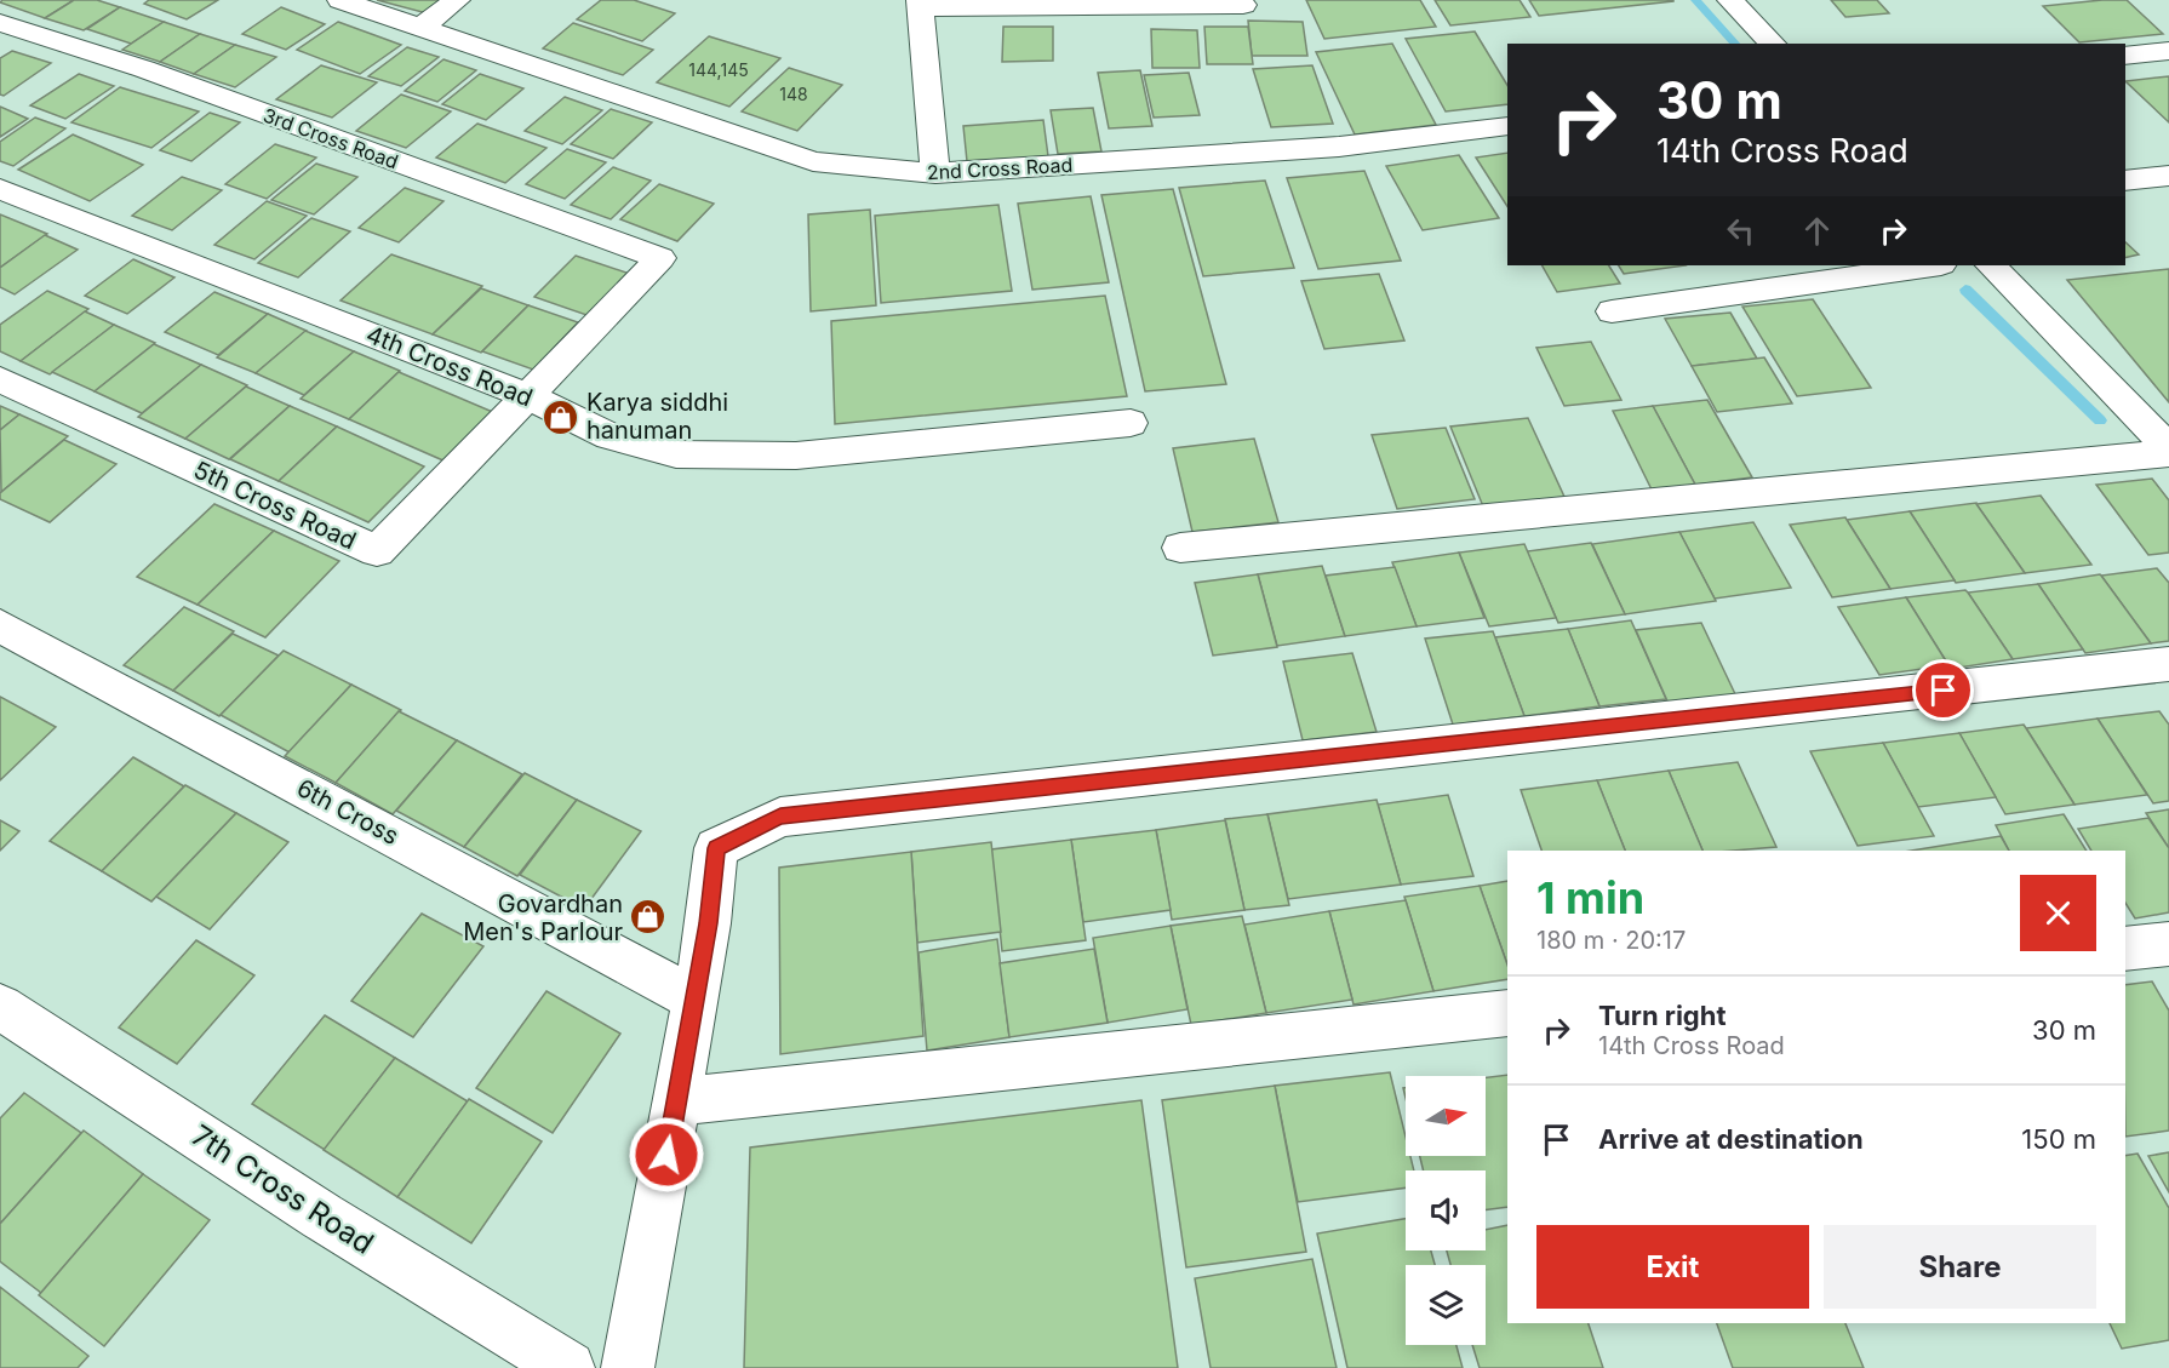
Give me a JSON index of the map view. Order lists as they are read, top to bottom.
{
  "streets": {
    "street": [
      "3rd Cross Road",
      "2nd Cross Road",
      "4th Cross Road",
      "5th Cross Road",
      "6th Cross",
      "7th Cross Road"
    ]
  },
  "crossings": [
    ["3rd Cross Road", "5th Cross Road"],
    ["4th Cross Road", "5th Cross Road"]
  ],
  "places": {
    "shop": ["Karya siddhi hanuman", "Govardhan Men's Parlour"]
  },
  "house_numbers": ["144,145", "148"],
  "north": "right",
  "page": {
    "turn": ["30 m", "14th Cross Road"],
    "heading": ["1 min", "180 m · 20:17"],
    "list": [
      {
        "name": "Turn right",
        "note": "14th Cross Road",
        "value": "30 m"
      },
      {
        "name": "Arrive at destination",
        "value": "150 m"
      }
    ],
    "buttons": ["Exit", "Share"]
  }
}
